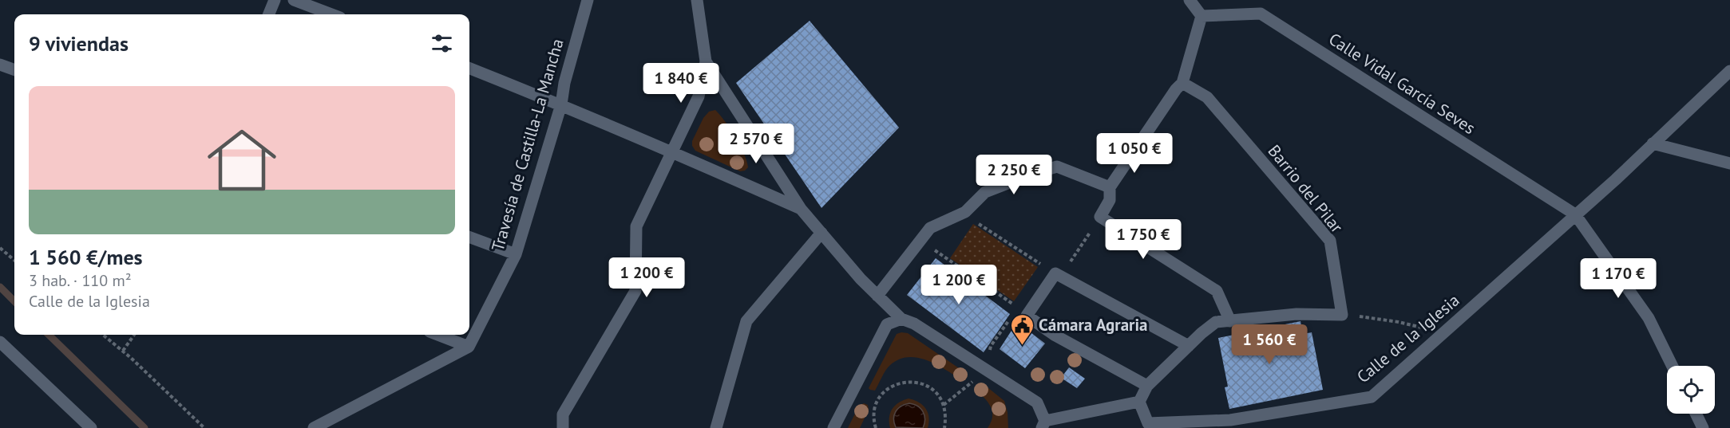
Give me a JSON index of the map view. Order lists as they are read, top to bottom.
{
  "streets": {
    "street": [
      "Calle Vidal García Seves",
      "Travesía de Castilla-La Mancha",
      "Barrio del Pilar",
      "Calle de la Iglesia"
    ]
  },
  "crossings": [
    ["Calle Vidal García Seves", "Calle de la Iglesia"]
  ],
  "places": {
    "public building": ["Cámara Agraria"]
  },
  "page": {
    "heading": "9 viviendas",
    "price": [
      "1 840 €",
      "2 570 €",
      "1 050 €",
      "2 250 €",
      "1 750 €",
      "1 200 €",
      "1 170 €",
      "1 200 €",
      "1 560 €"
    ],
    "list": [
      {
        "name": "1 560 €/mes",
        "note": "3 hab. · 110 m² · Calle de la Iglesia"
      }
    ]
  }
}
